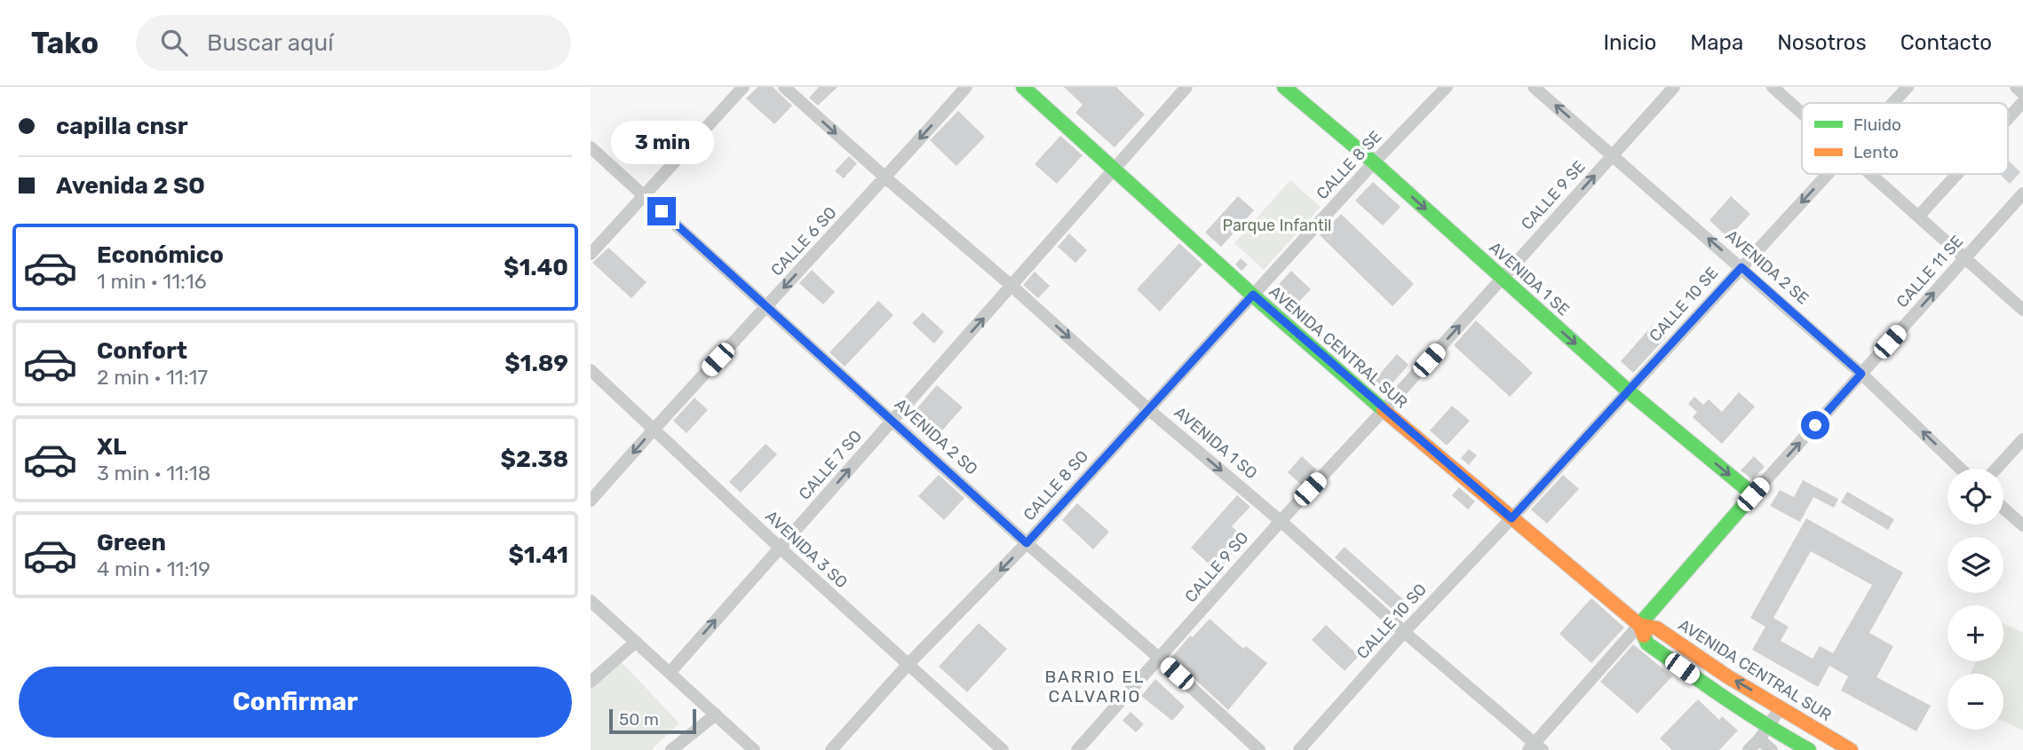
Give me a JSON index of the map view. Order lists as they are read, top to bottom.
{
  "streets": {
    "street": [
      "CALLE 8 SE",
      "CALLE 9 SE",
      "CALLE 6 SO",
      "AVENIDA 2 SE",
      "CALLE 11 SE",
      "AVENIDA 1 SE",
      "CALLE 10 SE",
      "AVENIDA CENTRAL SUR",
      "AVENIDA 2 SO",
      "AVENIDA 1 SO",
      "CALLE 7 SO",
      "CALLE 8 SO",
      "AVENIDA 3 SO",
      "CALLE 9 SO",
      "CALLE 10 SO"
    ]
  },
  "crossings": [
    ["CALLE 8 SE", "AVENIDA 1 SE"],
    ["CALLE 8 SE", "AVENIDA CENTRAL SUR"],
    ["CALLE 8 SE", "CALLE 8 SO"],
    ["CALLE 9 SE", "AVENIDA 2 SE"],
    ["CALLE 9 SE", "AVENIDA 1 SE"],
    ["CALLE 9 SE", "AVENIDA CENTRAL SUR"],
    ["CALLE 9 SE", "CALLE 9 SO"],
    ["CALLE 6 SO", "AVENIDA 2 SO"],
    ["CALLE 6 SO", "AVENIDA 1 SO"],
    ["CALLE 6 SO", "AVENIDA 3 SO"],
    ["AVENIDA 2 SE", "CALLE 11 SE"],
    ["AVENIDA 2 SE", "CALLE 10 SE"],
    ["CALLE 11 SE", "AVENIDA 1 SE"],
    ["CALLE 11 SE", "AVENIDA CENTRAL SUR"],
    ["AVENIDA 1 SE", "CALLE 10 SE"],
    ["CALLE 10 SE", "AVENIDA CENTRAL SUR"],
    ["CALLE 10 SE", "CALLE 10 SO"],
    ["AVENIDA CENTRAL SUR", "CALLE 7 SO"],
    ["AVENIDA CENTRAL SUR", "CALLE 8 SO"],
    ["AVENIDA CENTRAL SUR", "CALLE 9 SO"],
    ["AVENIDA CENTRAL SUR", "CALLE 10 SO"],
    ["AVENIDA 2 SO", "CALLE 7 SO"],
    ["AVENIDA 2 SO", "CALLE 8 SO"],
    ["AVENIDA 2 SO", "CALLE 9 SO"],
    ["AVENIDA 1 SO", "CALLE 7 SO"],
    ["AVENIDA 1 SO", "CALLE 8 SO"],
    ["AVENIDA 1 SO", "CALLE 9 SO"],
    ["AVENIDA 1 SO", "CALLE 10 SO"],
    ["CALLE 7 SO", "AVENIDA 3 SO"],
    ["CALLE 8 SO", "AVENIDA 3 SO"]
  ],
  "one_way": [
    "CALLE 9 SE",
    "CALLE 6 SO",
    "AVENIDA 2 SE",
    "CALLE 11 SE",
    "AVENIDA 1 SE",
    "AVENIDA 1 SO",
    "CALLE 7 SO"
  ],
  "districts": ["BARRIO EL CALVARIO"],
  "parks": ["Parque Infantil"],
  "legend": ["Fluido", "Lento"],
  "scale_bar": "50 m",
  "page": {
    "header": "Tako",
    "search": "Buscar aquí",
    "nav": [
      "Inicio",
      "Mapa",
      "Nosotros",
      "Contacto"
    ],
    "banner": ["capilla cnsr", "Avenida 2 SO"],
    "bubble": "3 min",
    "list": [
      {
        "name": "Económico",
        "note": "1 min · 11:16",
        "value": "$1.40"
      },
      {
        "name": "Confort",
        "note": "2 min · 11:17",
        "value": "$1.89"
      },
      {
        "name": "XL",
        "note": "3 min · 11:18",
        "value": "$2.38"
      },
      {
        "name": "Green",
        "note": "4 min · 11:19",
        "value": "$1.41"
      }
    ],
    "map_buttons": ["+", "−"],
    "buttons": "Confirmar",
    "scale": "50 m"
  }
}
